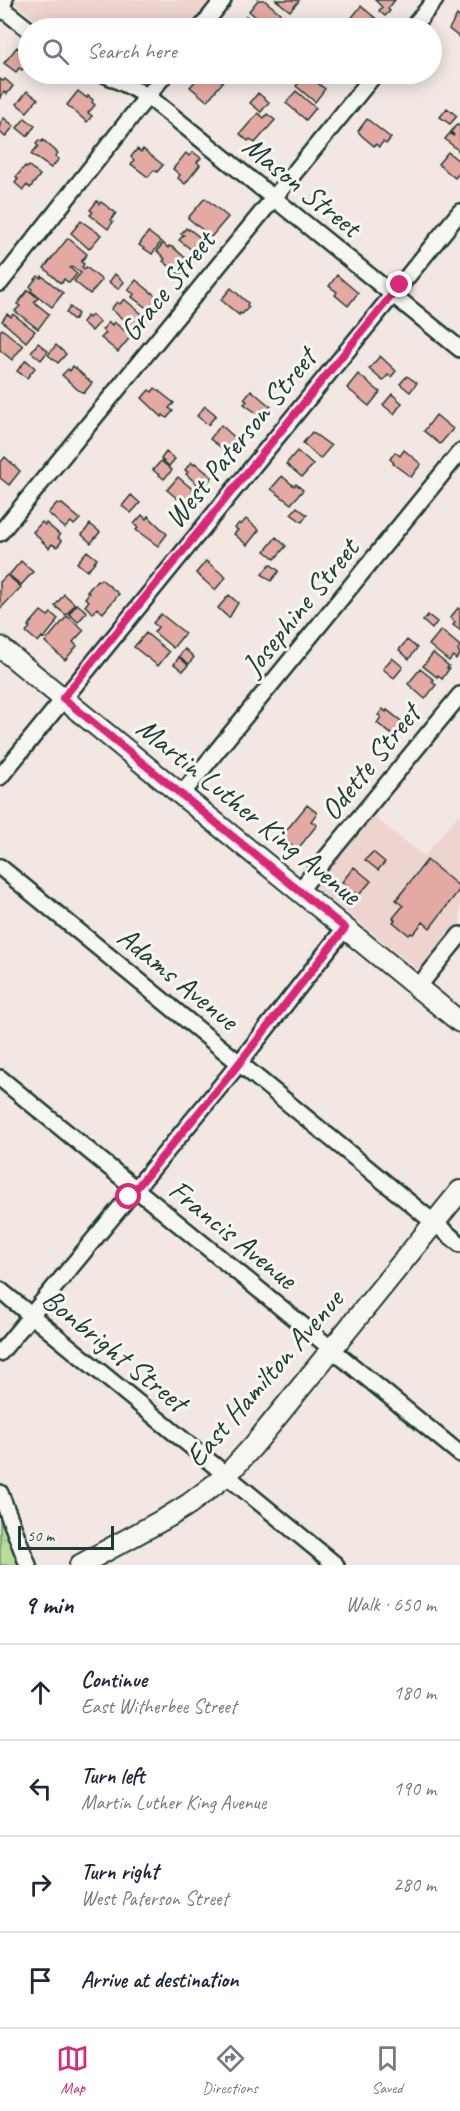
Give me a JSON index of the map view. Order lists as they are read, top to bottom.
{
  "streets": {
    "street": [
      "Mason Street",
      "Grace Street",
      "West Paterson Street",
      "Josephine Street",
      "Odette Street",
      "Martin Luther King Avenue",
      "Adams Avenue",
      "Francis Avenue",
      "Bonbright Street",
      "East Hamilton Avenue"
    ]
  },
  "crossings": [
    ["Mason Street", "Grace Street"],
    ["Mason Street", "West Paterson Street"],
    ["West Paterson Street", "Martin Luther King Avenue"],
    ["Josephine Street", "Martin Luther King Avenue"],
    ["Odette Street", "Martin Luther King Avenue"],
    ["Adams Avenue", "East Hamilton Avenue"],
    ["Francis Avenue", "East Hamilton Avenue"],
    ["Bonbright Street", "East Hamilton Avenue"]
  ],
  "scale_bar": "50 m",
  "page": {
    "search": "Search here",
    "scale": "50 m",
    "heading": ["9 min", "Walk · 650 m"],
    "list": [
      ["Continue", "East Witherbee Street", "180 m"],
      ["Turn left", "Martin Luther King Avenue", "190 m"],
      ["Turn right", "West Paterson Street", "280 m"],
      "Arrive at destination"
    ],
    "nav": ["Map", "Directions", "Saved"]
  }
}
